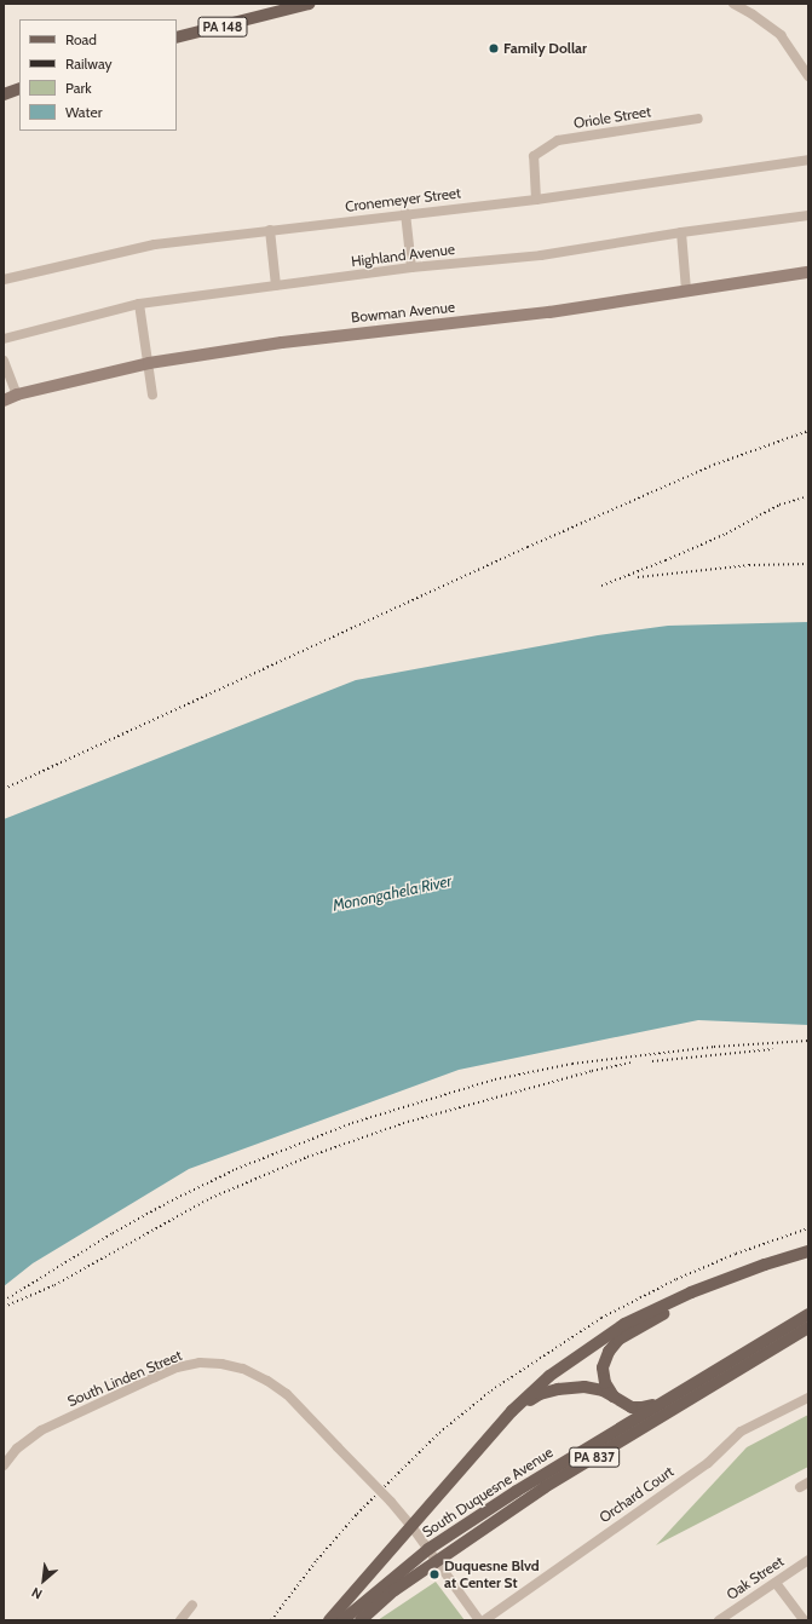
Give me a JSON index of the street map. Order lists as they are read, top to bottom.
{
  "streets": {
    "main road": [
      "PA 148",
      "Bowman Avenue",
      "PA 837",
      "South Duquesne Avenue"
    ],
    "street": [
      "Oriole Street",
      "Cronemeyer Street",
      "Highland Avenue",
      "South Linden Street",
      "Orchard Court",
      "Oak Street"
    ]
  },
  "crossings": [
    ["Oriole Street", "Cronemeyer Street"],
    ["South Linden Street", "South Duquesne Avenue"]
  ],
  "water": ["Monongahela River"],
  "places": ["Family Dollar", "Duquesne Blvd at Center St"],
  "legend": [
    "Road",
    "Railway",
    "Park",
    "Water"
  ],
  "north": "bottom left"
}
